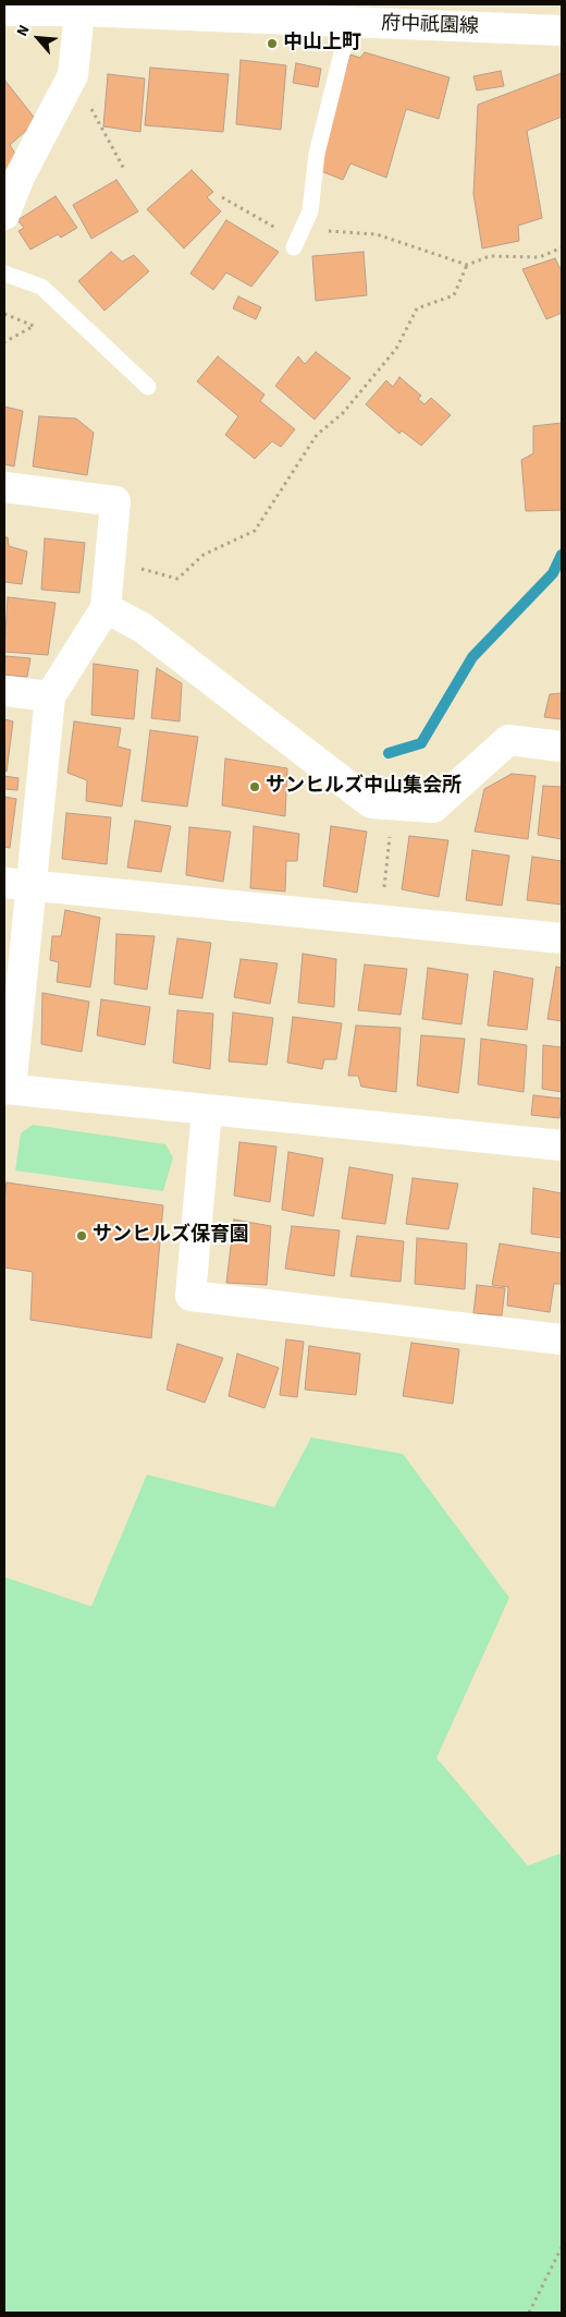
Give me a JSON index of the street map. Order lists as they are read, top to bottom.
{
  "streets": {
    "street": ["府中祇園線"]
  },
  "places": ["中山上町", "サンヒルズ中山集会所", "サンヒルズ保育園"],
  "north": "top left"
}
